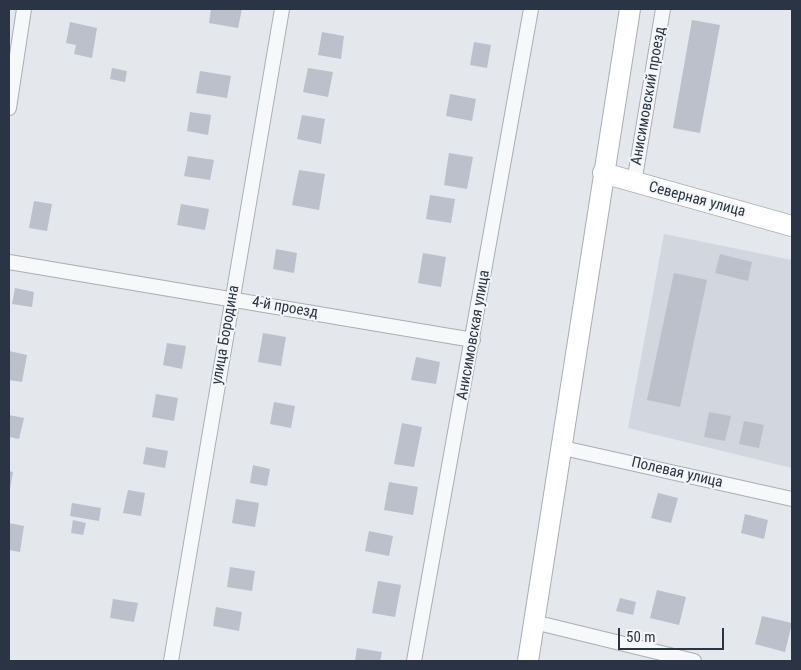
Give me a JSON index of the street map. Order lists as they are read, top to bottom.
{
  "streets": {
    "street": [
      "Анисимовский проезд",
      "Северная улица",
      "4-й проезд",
      "улица Бородина",
      "Анисимовская улица",
      "Полевая улица"
    ]
  },
  "crossings": [
    ["Анисимовский проезд", "Северная улица"],
    ["4-й проезд", "улица Бородина"],
    ["4-й проезд", "Анисимовская улица"]
  ],
  "scale_bar": "50 m"
}
